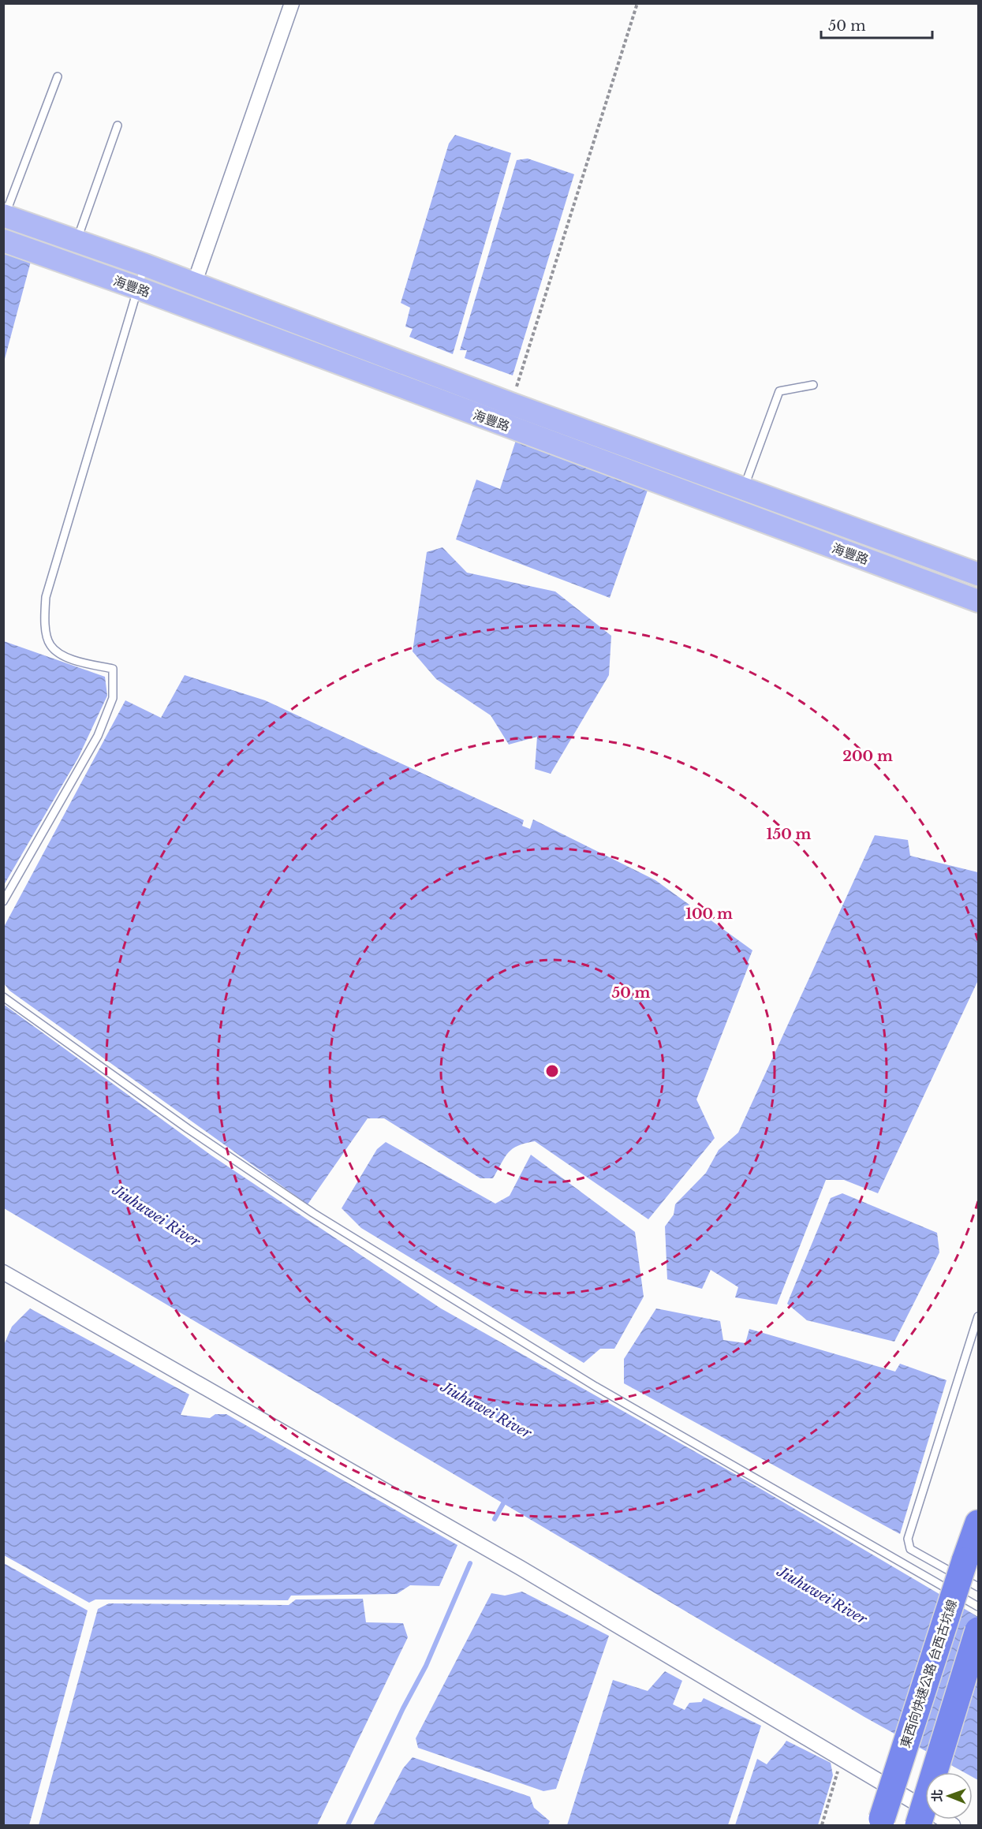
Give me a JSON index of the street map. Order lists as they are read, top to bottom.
{
  "streets": {
    "highway": ["東西向快速公路 台西古坑線"],
    "main road": ["海豐路"]
  },
  "water": ["Jiuhuwei River"],
  "scale_bar": "50 m",
  "north": "left",
  "rings": [
    "200 m",
    "150 m",
    "100 m",
    "50 m"
  ]
}
